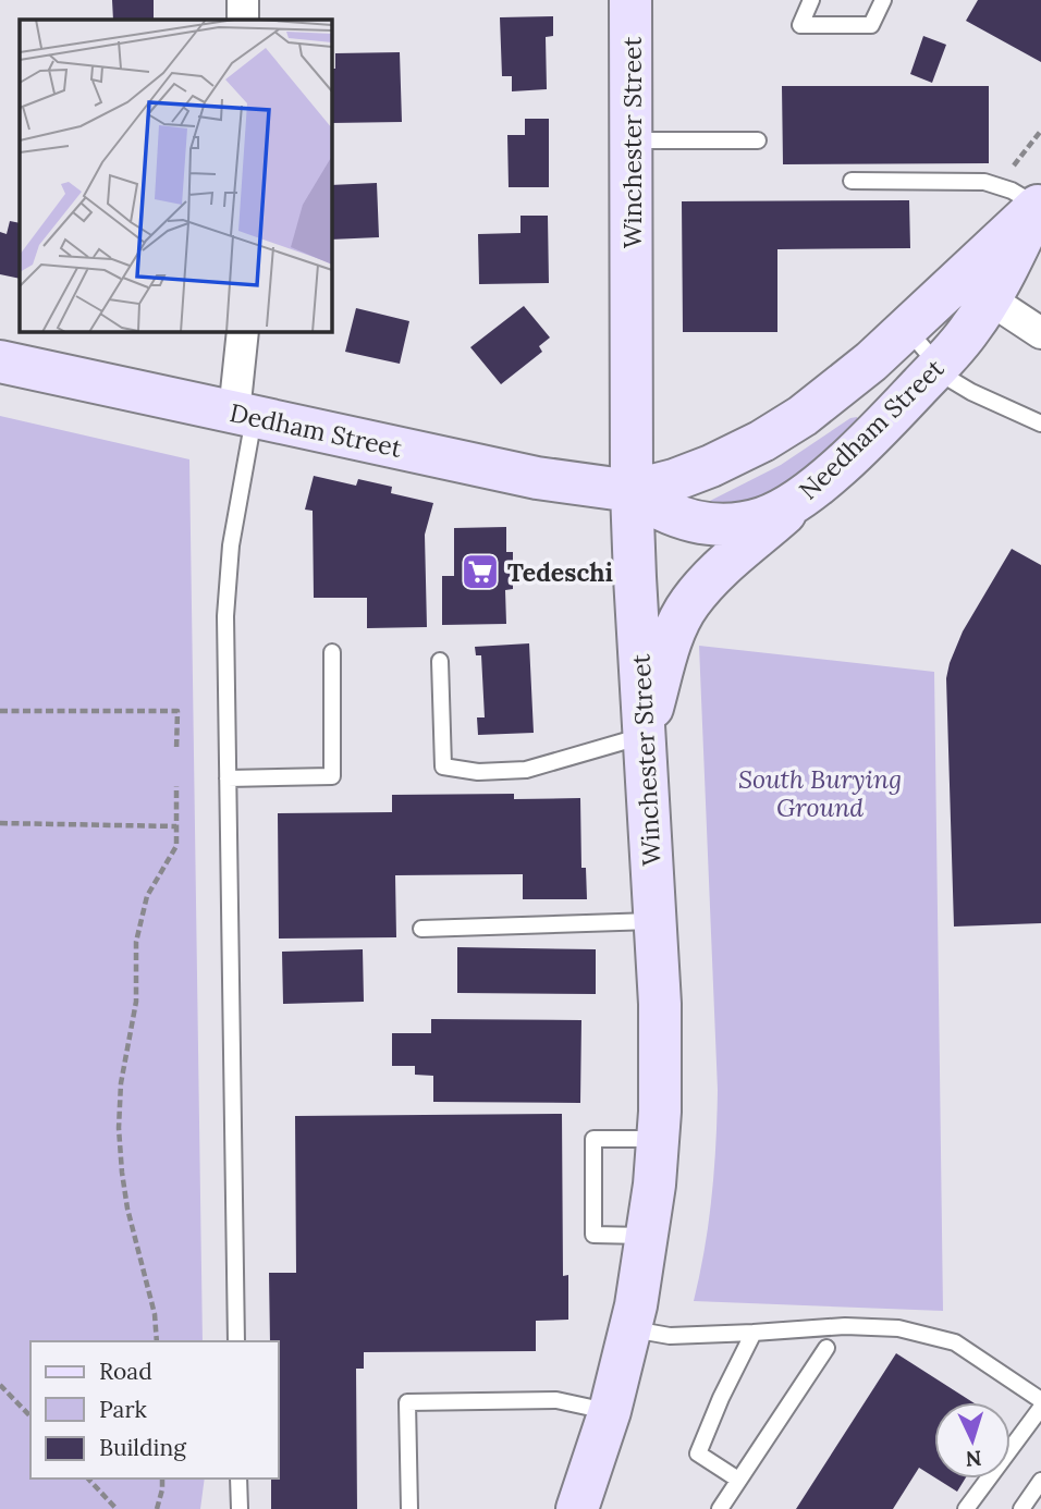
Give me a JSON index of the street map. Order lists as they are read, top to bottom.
{
  "streets": {
    "main road": ["Winchester Street", "Needham Street", "Dedham Street"]
  },
  "crossings": [
    ["Winchester Street", "Needham Street"],
    ["Winchester Street", "Dedham Street"],
    ["Needham Street", "Dedham Street"]
  ],
  "parks": ["South Burying Ground"],
  "places": {
    "supermarket": ["Tedeschi"]
  },
  "legend": ["Road", "Park", "Building"],
  "north": "bottom"
}
